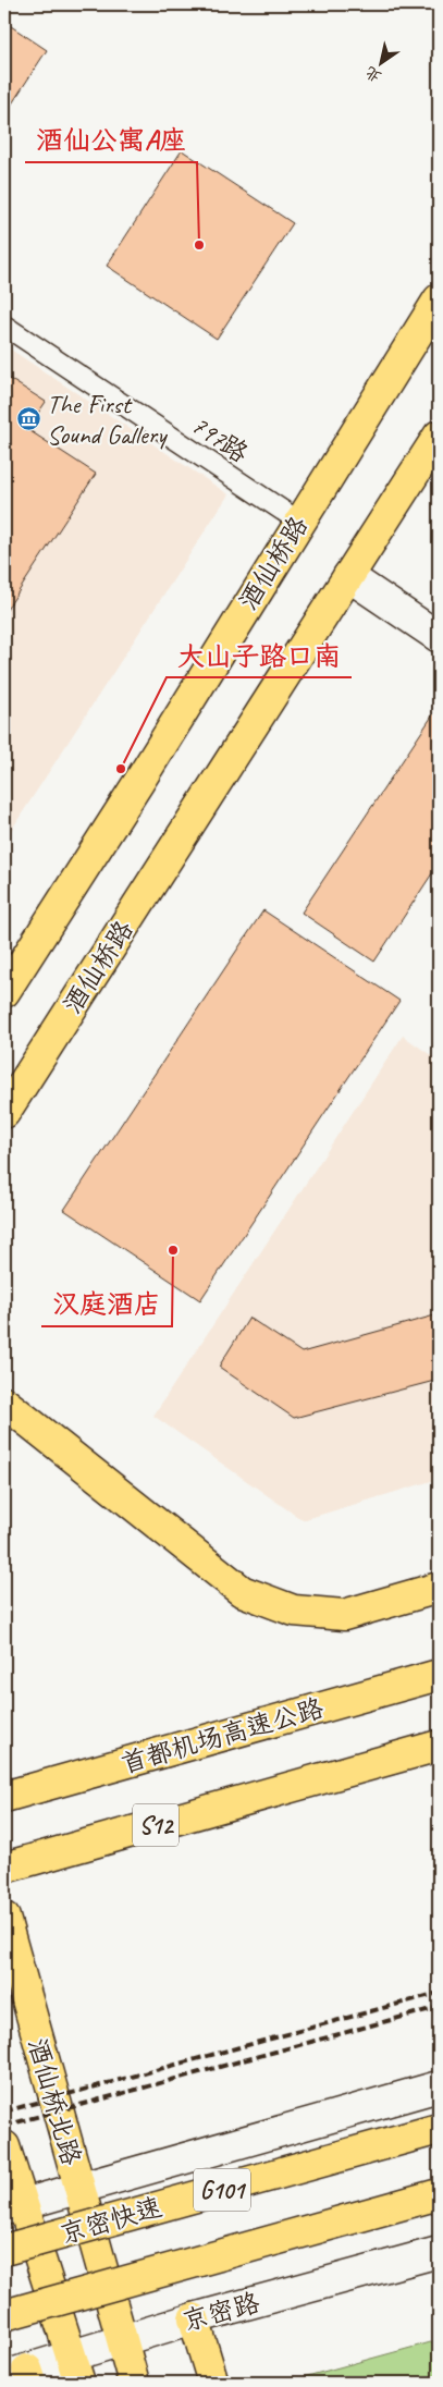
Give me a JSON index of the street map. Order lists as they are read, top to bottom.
{
  "streets": {
    "main road": [
      "酒仙桥路",
      "首都机场高速公路",
      "S12",
      "酒仙桥北路",
      "G101",
      "京密快速",
      "京密路"
    ],
    "lane": ["797路"]
  },
  "crossings": [
    ["797路", "酒仙桥路"],
    ["酒仙桥北路", "京密路"]
  ],
  "places": {
    "other": ["酒仙公寓A座", "大山子路口南", "汉庭酒店"],
    "museum": ["The First Sound Gallery"]
  },
  "north": "bottom left"
}
